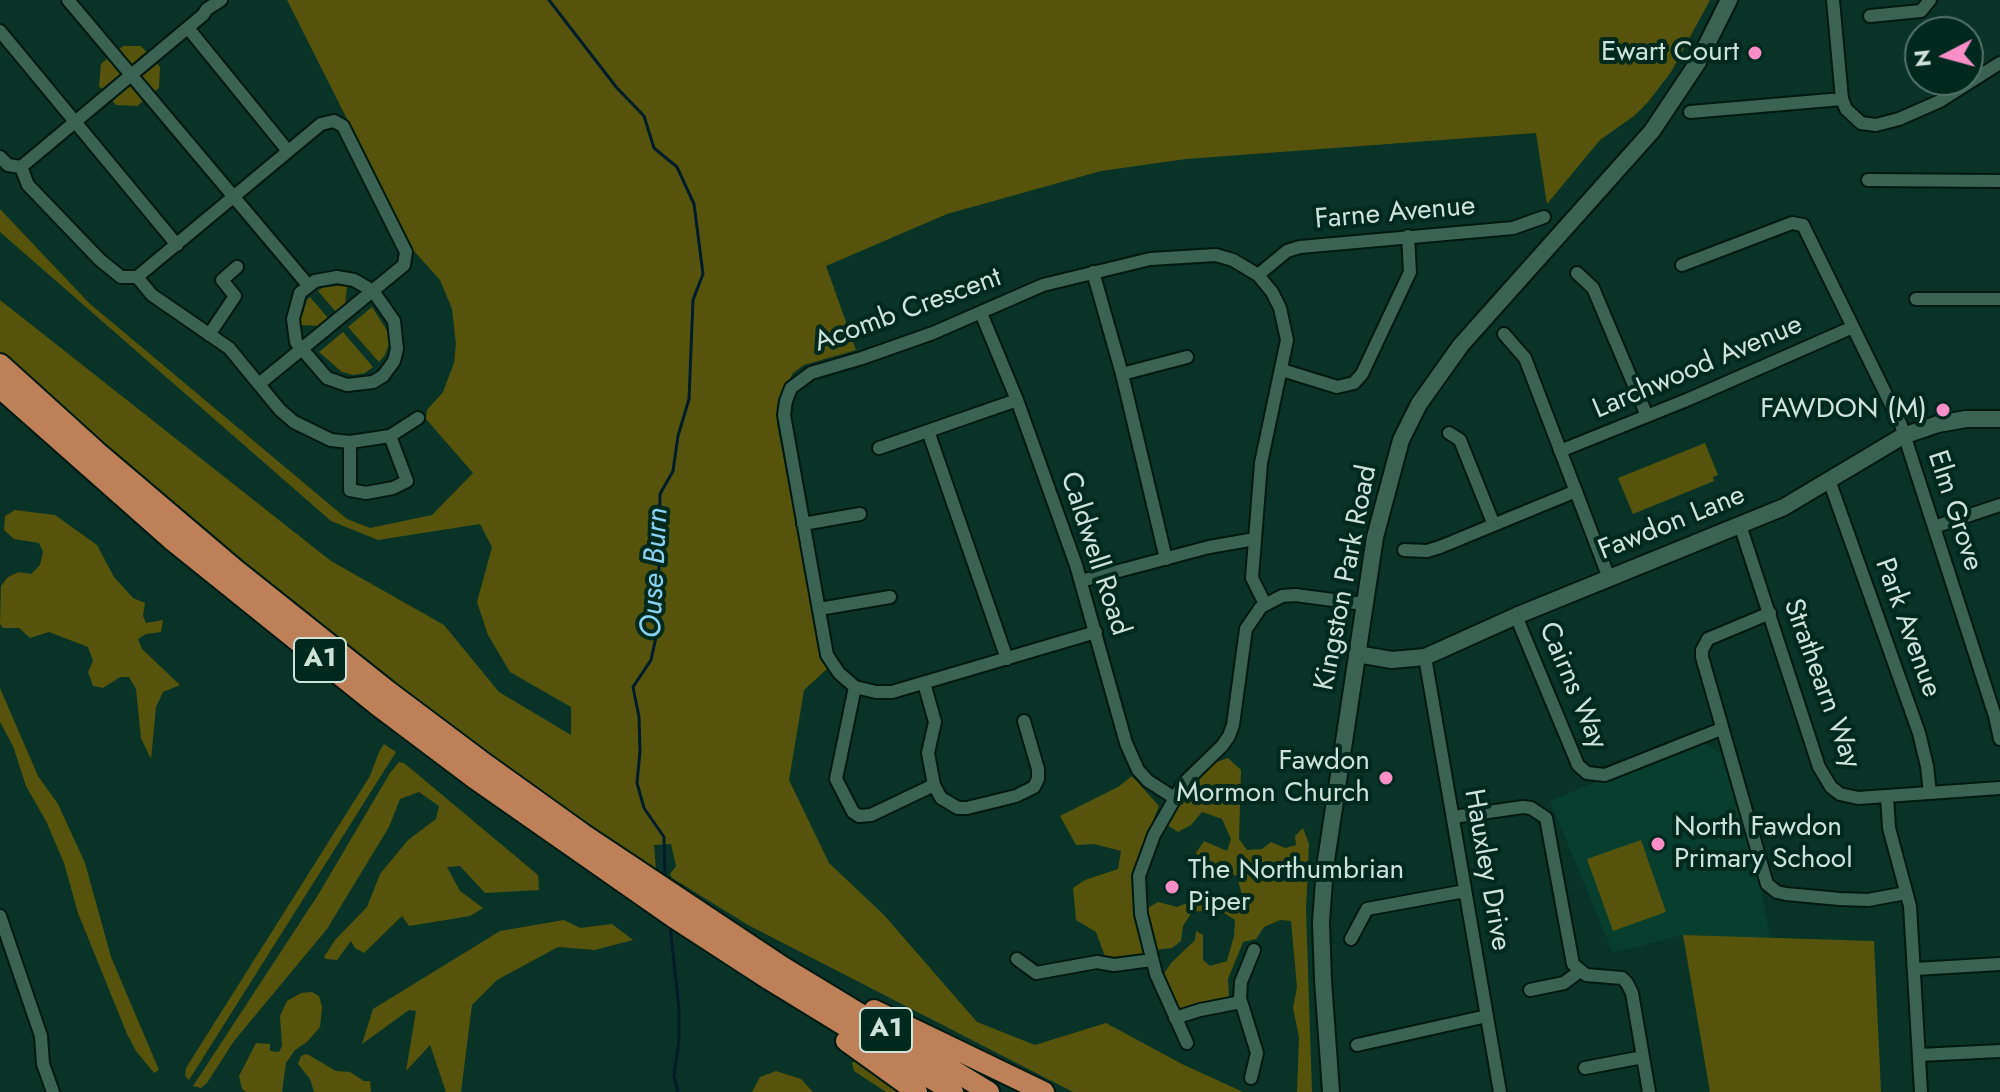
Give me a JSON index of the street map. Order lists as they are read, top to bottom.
{
  "streets": {
    "highway": ["A1"],
    "street": [
      "Farne Avenue",
      "Acomb Crescent",
      "Larchwood Avenue",
      "Elm Grove",
      "Fawdon Lane",
      "Caldwell Road",
      "Kingston Park Road",
      "Park Avenue",
      "Strathearn Way",
      "Cairns Way",
      "Hauxley Drive"
    ]
  },
  "crossings": [
    ["Farne Avenue", "Acomb Crescent"],
    ["Acomb Crescent", "Caldwell Road"],
    ["Larchwood Avenue", "Elm Grove"],
    ["Elm Grove", "Fawdon Lane"],
    ["Fawdon Lane", "Kingston Park Road"],
    ["Fawdon Lane", "Park Avenue"],
    ["Fawdon Lane", "Strathearn Way"],
    ["Fawdon Lane", "Cairns Way"],
    ["Fawdon Lane", "Hauxley Drive"],
    ["Park Avenue", "Strathearn Way"]
  ],
  "water": ["Ouse Burn"],
  "places": [
    "Ewart Court",
    "FAWDON (M)",
    "Fawdon Mormon Church",
    "North Fawdon Primary School",
    "The Northumbrian Piper"
  ],
  "north": "left"
}
